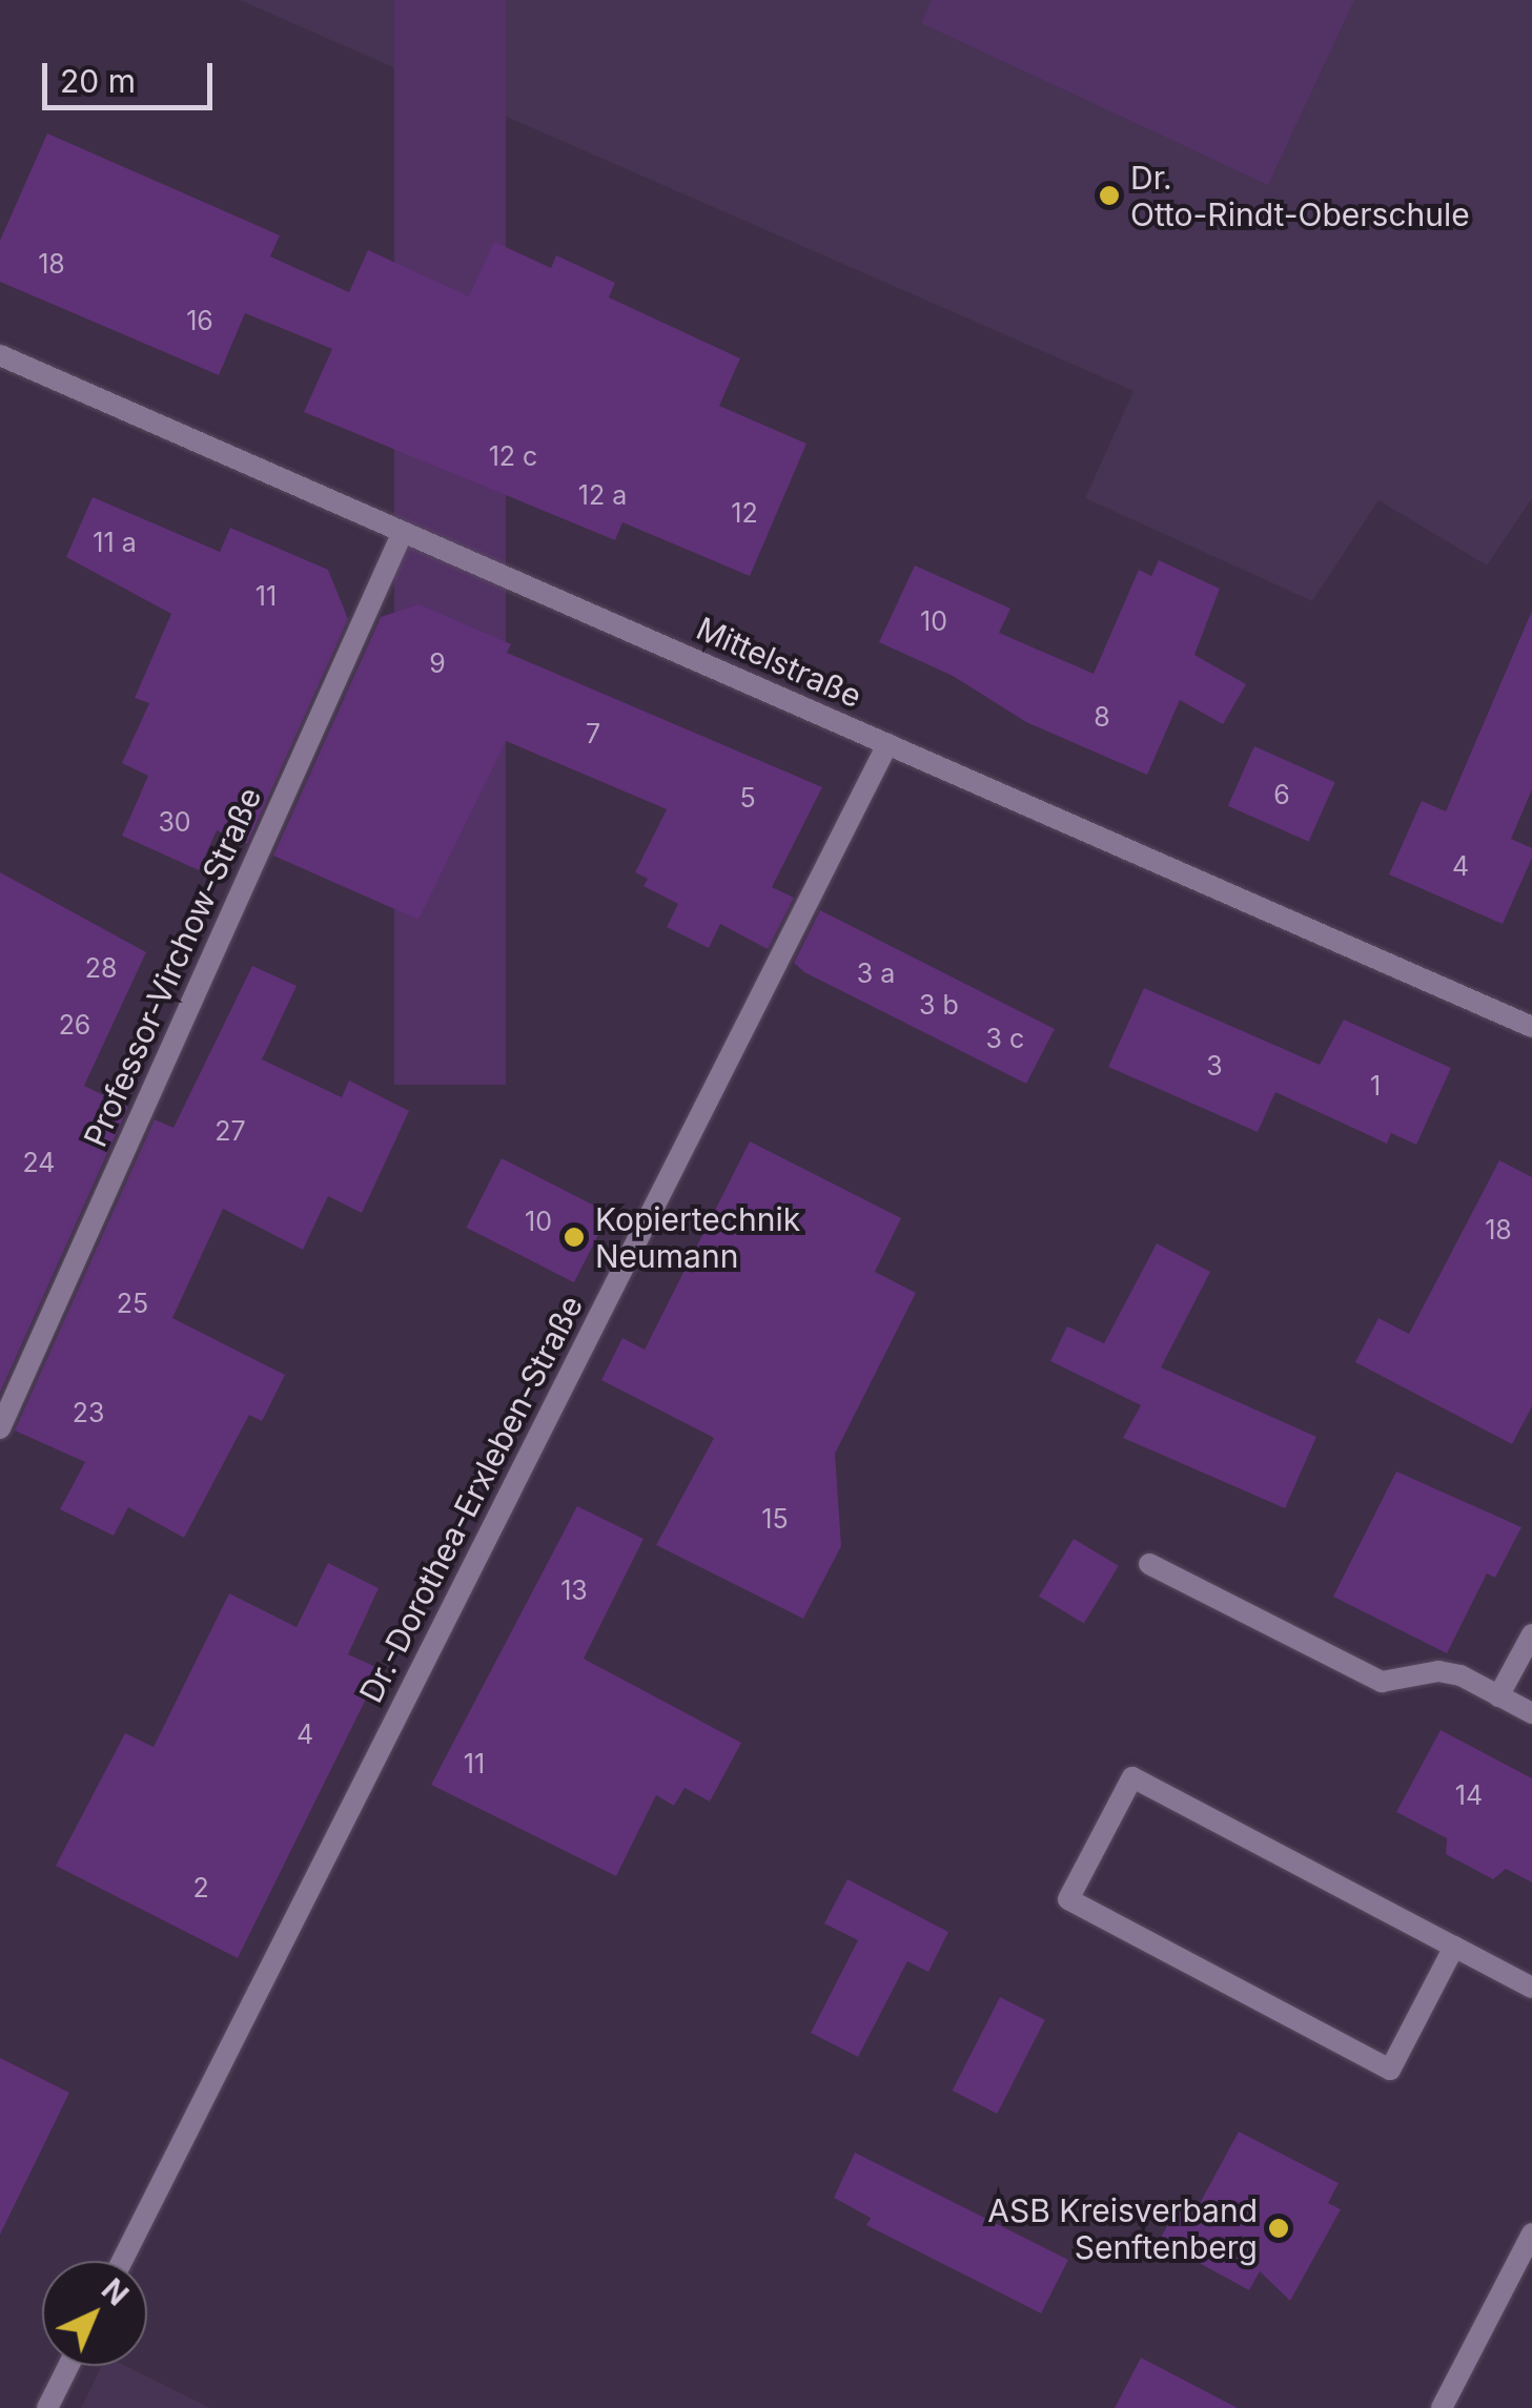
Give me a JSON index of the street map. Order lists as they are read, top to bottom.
{
  "streets": {
    "street": ["Mittelstraße", "Professor-Virchow-Straße", "Dr.-Dorothea-Erxleben-Straße"]
  },
  "crossings": [
    ["Mittelstraße", "Professor-Virchow-Straße"],
    ["Mittelstraße", "Dr.-Dorothea-Erxleben-Straße"]
  ],
  "places": ["Dr. Otto-Rindt-Oberschule", "Kopiertechnik Neumann", "ASB Kreisverband Senftenberg"],
  "house_numbers": [
    "18",
    "16",
    "12 c",
    "12 a",
    "12",
    "11 a",
    "11",
    "10",
    "9",
    "8",
    "7",
    "6",
    "5",
    "30",
    "4",
    "28",
    "3 a",
    "3 b",
    "26",
    "3 c",
    "3",
    "1",
    "27",
    "24",
    "10",
    "18",
    "25",
    "23",
    "15",
    "13",
    "4",
    "11",
    "14",
    "2"
  ],
  "scale_bar": "20 m",
  "north": "top right"
}
